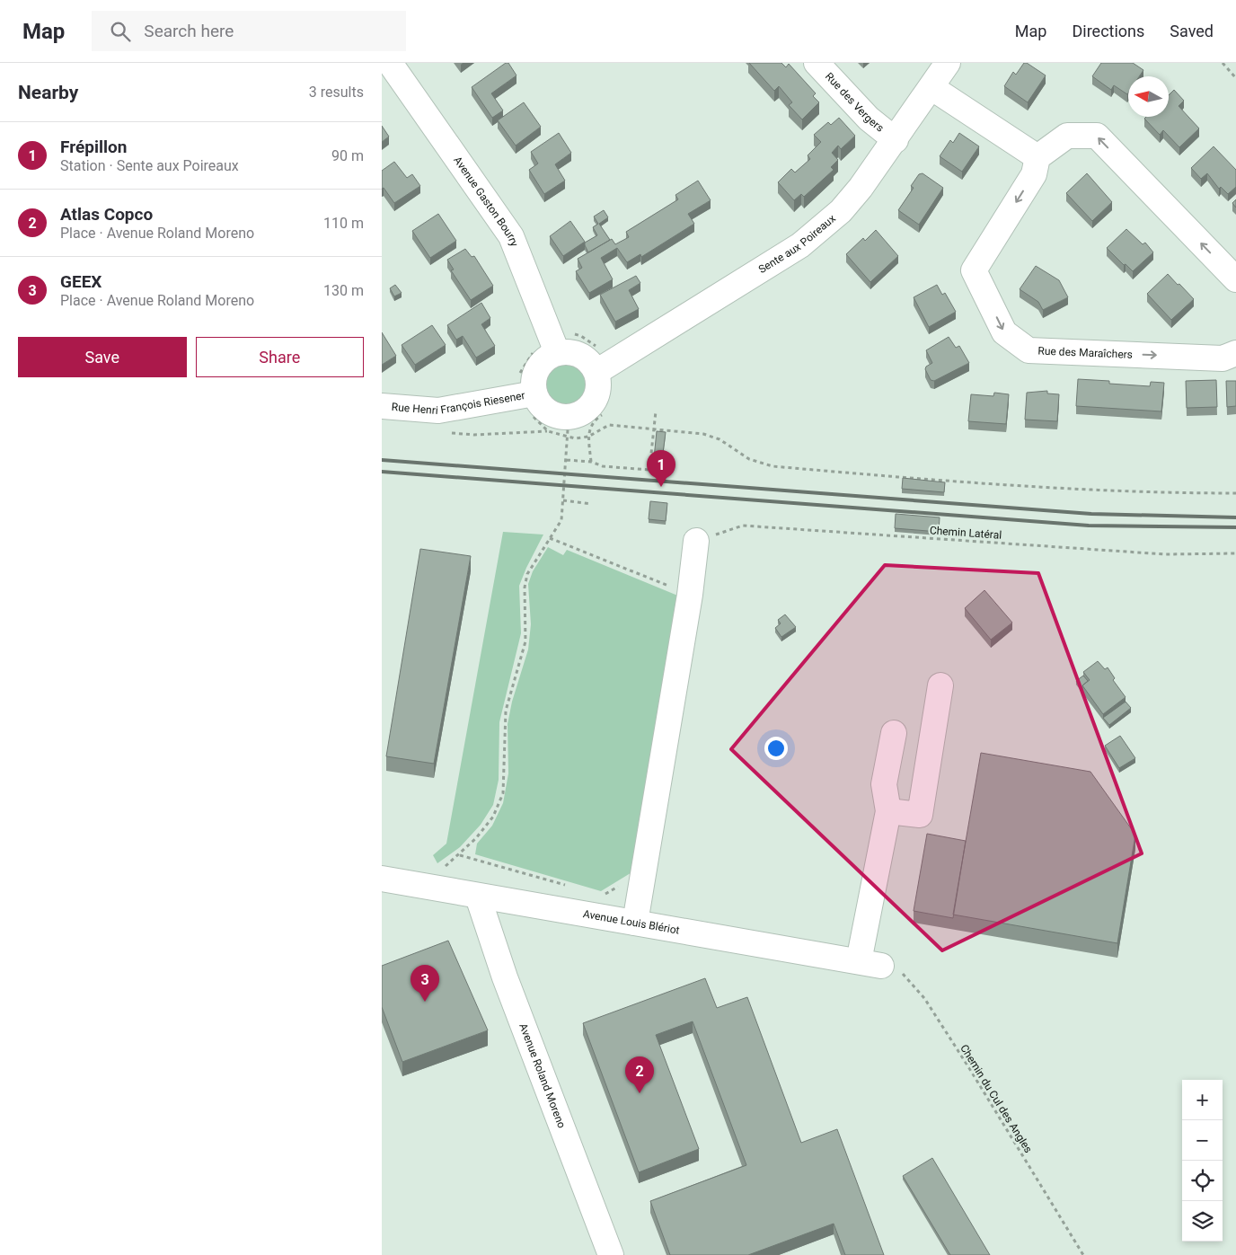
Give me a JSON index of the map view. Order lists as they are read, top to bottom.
{
  "streets": {
    "street": [
      "Rue des Vergers",
      "Avenue Gaston Bourry",
      "Sente aux Poireaux",
      "Rue des Maraîchers",
      "Rue Henri François Riesener",
      "Avenue Louis Blériot",
      "Avenue Roland Moreno"
    ],
    "path": ["Chemin Latéral", "Chemin du Cul des Angles"]
  },
  "crossings": [
    ["Rue des Vergers", "Sente aux Poireaux"],
    ["Avenue Louis Blériot", "Avenue Roland Moreno"],
    ["Avenue Louis Blériot", "Chemin du Cul des Angles"]
  ],
  "north": "left",
  "page": {
    "header": "Map",
    "search": "Search here",
    "nav": ["Map", "Directions", "Saved"],
    "heading": ["Nearby", "3 results"],
    "list": [
      {
        "mark": "1",
        "name": "Frépillon",
        "note": "Station · Sente aux Poireaux",
        "value": "90 m"
      },
      {
        "mark": "2",
        "name": "Atlas Copco",
        "note": "Place · Avenue Roland Moreno",
        "value": "110 m"
      },
      {
        "mark": "3",
        "name": "GEEX",
        "note": "Place · Avenue Roland Moreno",
        "value": "130 m"
      }
    ],
    "buttons": ["Save", "Share"],
    "pins": ["1", "3", "2"],
    "map_buttons": ["+", "−"]
  }
}
